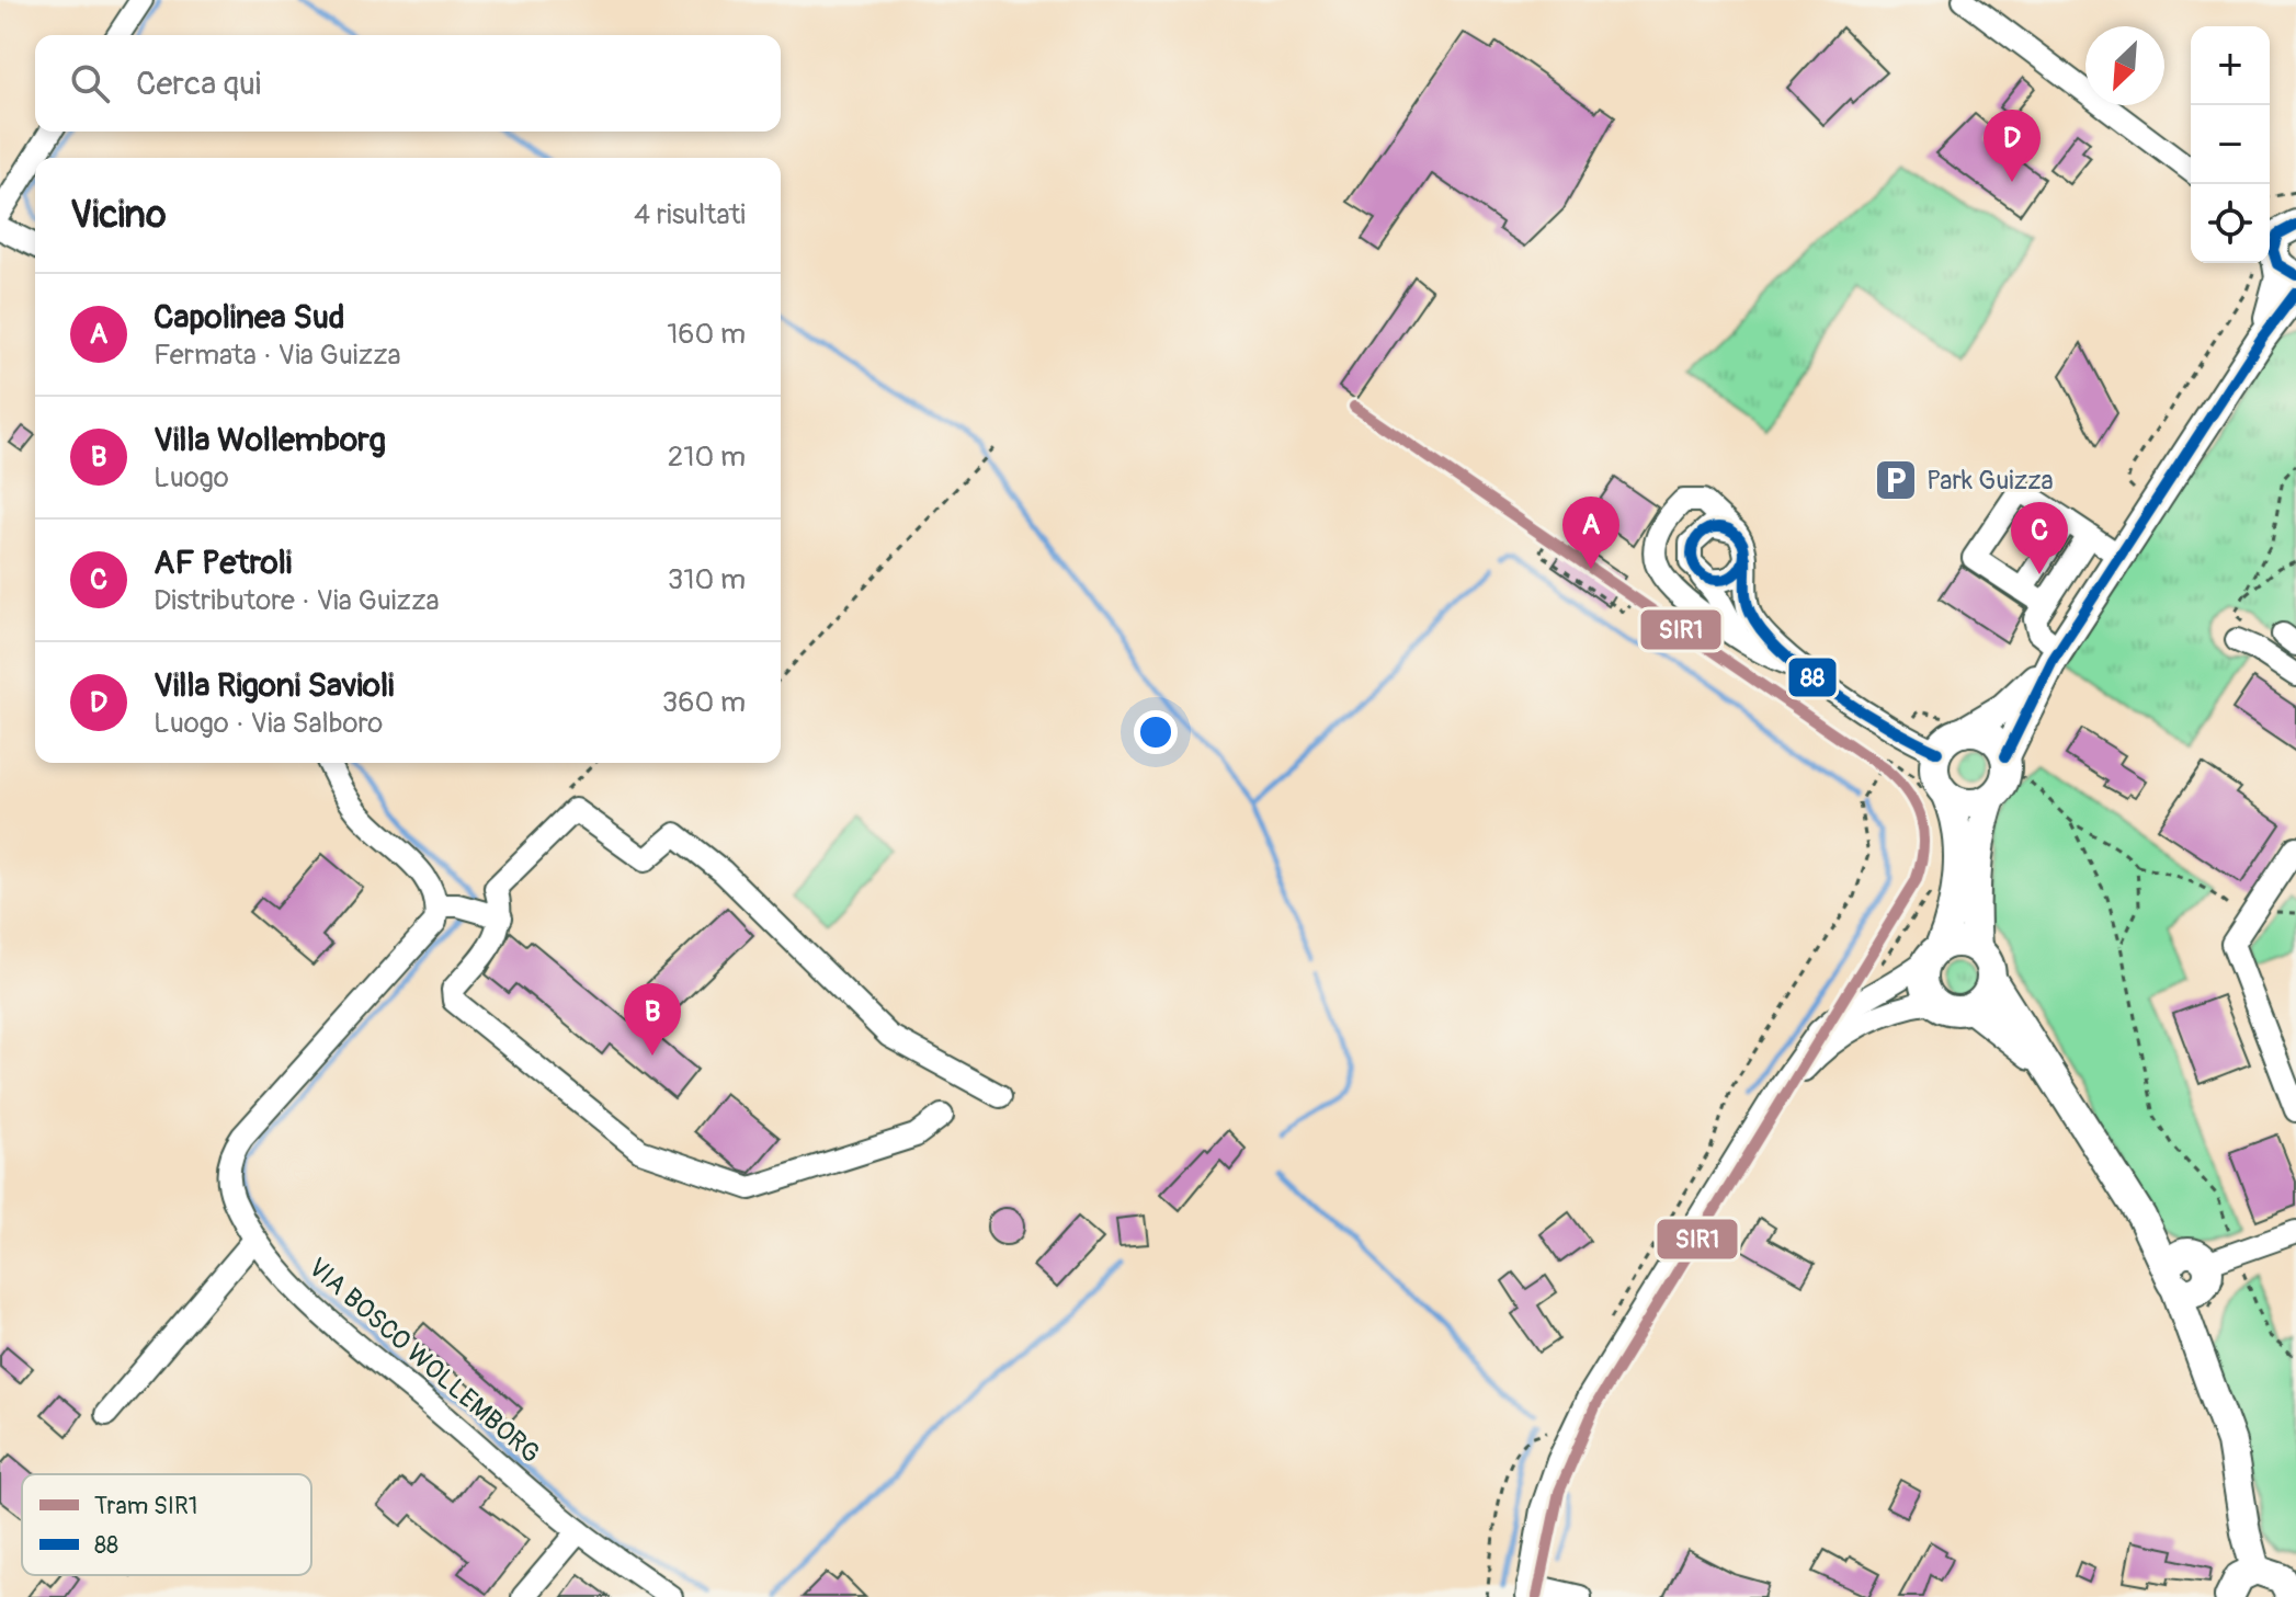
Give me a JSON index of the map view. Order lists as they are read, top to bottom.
{
  "streets": {
    "street": ["VIA BOSCO WOLLEMBORG"]
  },
  "places": {
    "parking": ["Park Guizza"]
  },
  "lines": ["transit line 88", "tram line SIR1"],
  "legend": ["Tram SIR1", "88"],
  "north": "bottom left",
  "page": {
    "map_buttons": ["+", "−"],
    "search": "Cerca qui",
    "pins": [
      "D",
      "A",
      "C",
      "B"
    ],
    "heading": ["Vicino", "4 risultati"],
    "list": [
      {
        "mark": "A",
        "name": "Capolinea Sud",
        "note": "Fermata · Via Guizza",
        "value": "160 m"
      },
      {
        "mark": "B",
        "name": "Villa Wollemborg",
        "note": "Luogo",
        "value": "210 m"
      },
      {
        "mark": "C",
        "name": "AF Petroli",
        "note": "Distributore · Via Guizza",
        "value": "310 m"
      },
      {
        "mark": "D",
        "name": "Villa Rigoni Savioli",
        "note": "Luogo · Via Salboro",
        "value": "360 m"
      }
    ]
  }
}
